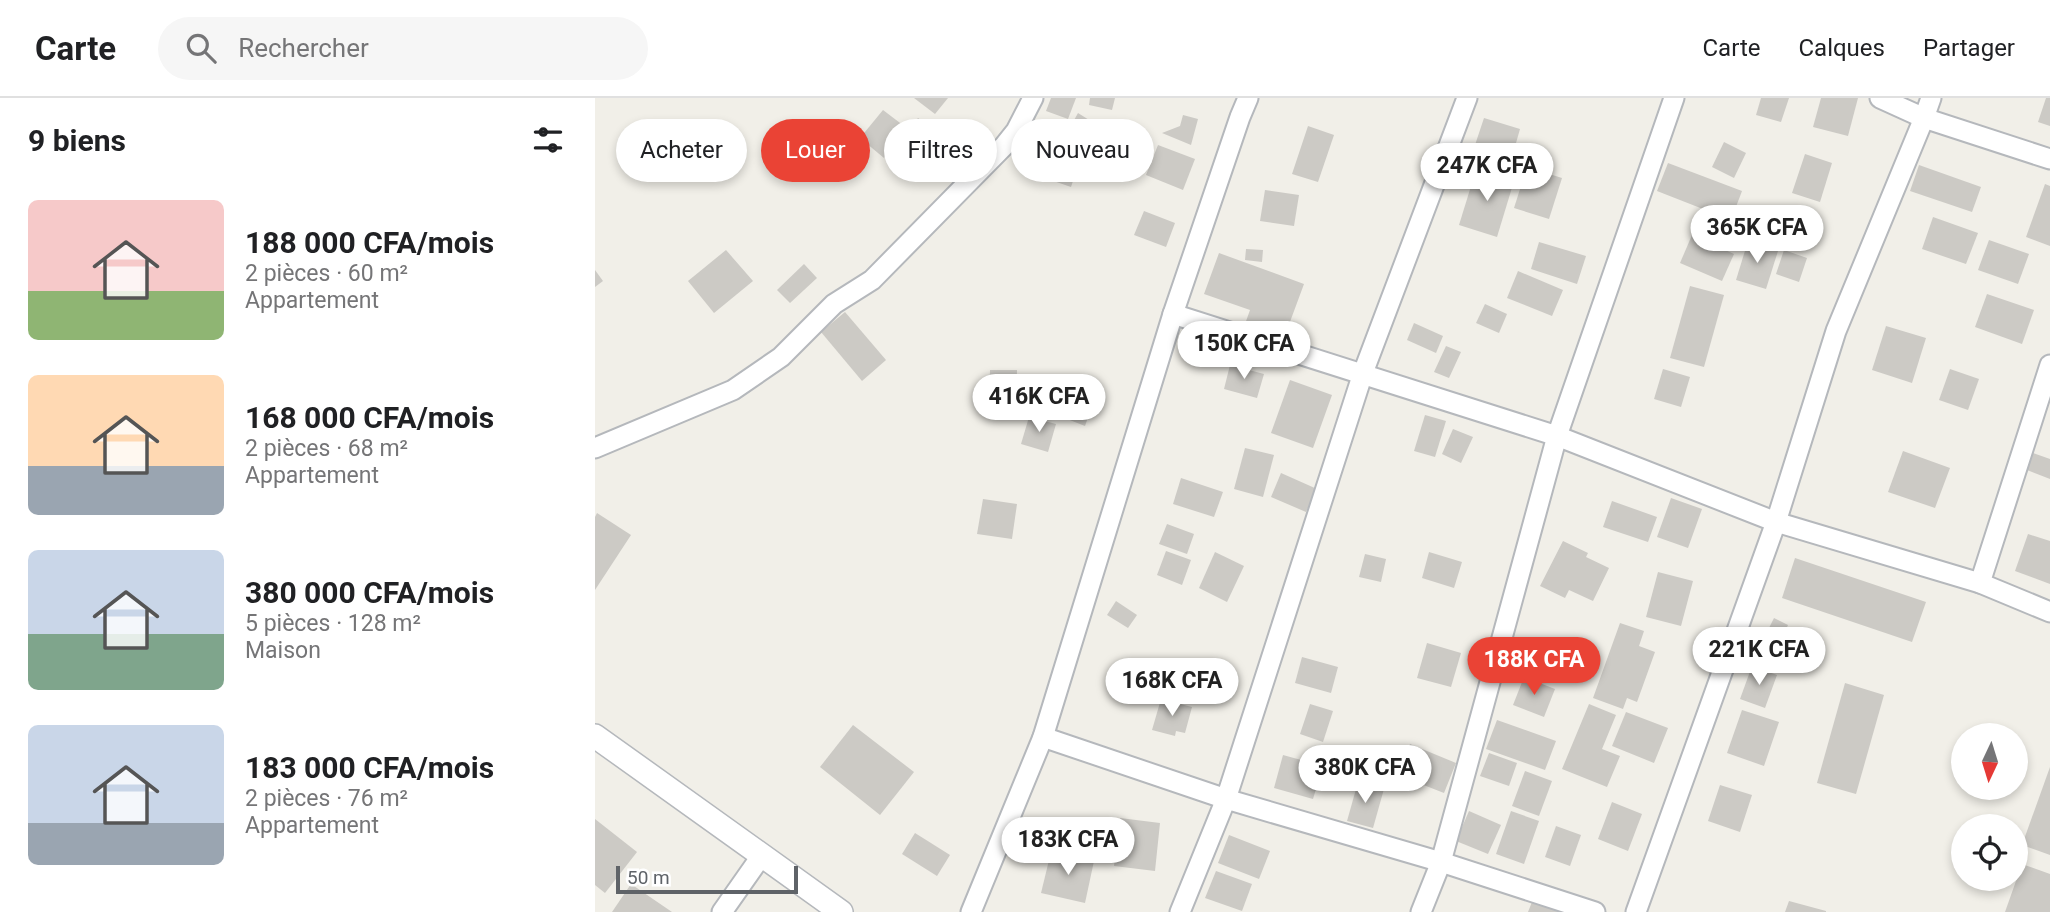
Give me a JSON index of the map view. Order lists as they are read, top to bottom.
{
  "scale_bar": "50 m",
  "north": "bottom",
  "page": {
    "header": "Carte",
    "search": "Rechercher",
    "nav": ["Carte", "Calques", "Partager"],
    "heading": "9 biens",
    "chip": [
      "Acheter",
      "Louer",
      "Filtres",
      "Nouveau"
    ],
    "price": [
      "247K CFA",
      "365K CFA",
      "150K CFA",
      "416K CFA",
      "221K CFA",
      "188K CFA",
      "168K CFA",
      "380K CFA",
      "183K CFA"
    ],
    "list": [
      {
        "name": "188 000 CFA/mois",
        "note": "2 pièces · 60 m² · Appartement"
      },
      {
        "name": "168 000 CFA/mois",
        "note": "2 pièces · 68 m² · Appartement"
      },
      {
        "name": "380 000 CFA/mois",
        "note": "5 pièces · 128 m² · Maison"
      },
      {
        "name": "183 000 CFA/mois",
        "note": "2 pièces · 76 m² · Appartement"
      }
    ],
    "scale": "50 m"
  }
}
